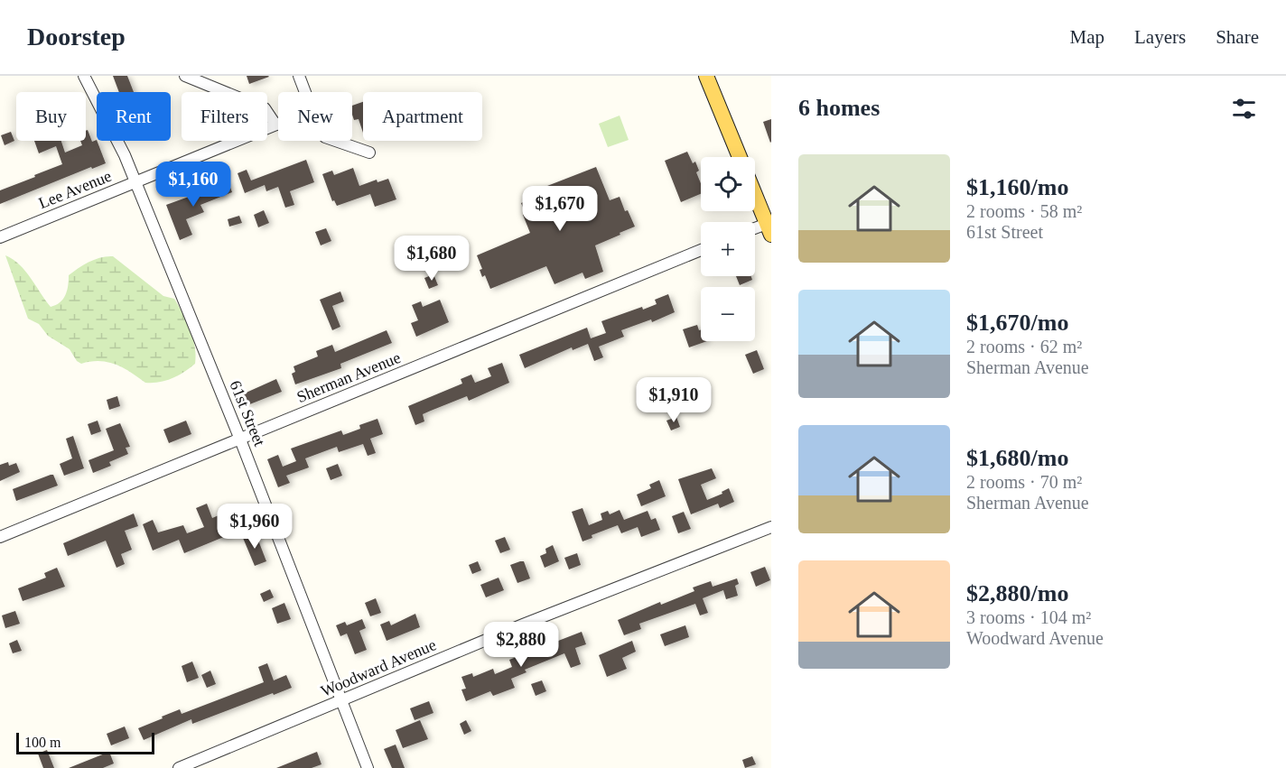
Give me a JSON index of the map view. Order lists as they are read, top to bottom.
{
  "streets": {
    "street": [
      "Lee Avenue",
      "Sherman Avenue",
      "61st Street",
      "Woodward Avenue"
    ]
  },
  "crossings": [
    ["Lee Avenue", "61st Street"],
    ["Sherman Avenue", "61st Street"],
    ["61st Street", "Woodward Avenue"]
  ],
  "scale_bar": "100 m",
  "page": {
    "header": "Doorstep",
    "nav": ["Map", "Layers", "Share"],
    "heading": "6 homes",
    "chip": [
      "Buy",
      "Rent",
      "Filters",
      "New",
      "Apartment"
    ],
    "list": [
      {
        "name": "$1,160/mo",
        "note": "2 rooms · 58 m² · 61st Street"
      },
      {
        "name": "$1,670/mo",
        "note": "2 rooms · 62 m² · Sherman Avenue"
      },
      {
        "name": "$1,680/mo",
        "note": "2 rooms · 70 m² · Sherman Avenue"
      },
      {
        "name": "$2,880/mo",
        "note": "3 rooms · 104 m² · Woodward Avenue"
      }
    ],
    "map_buttons": ["+", "−"],
    "price": [
      "$1,160",
      "$1,670",
      "$1,680",
      "$1,910",
      "$1,960",
      "$2,880"
    ],
    "scale": "100 m"
  }
}
